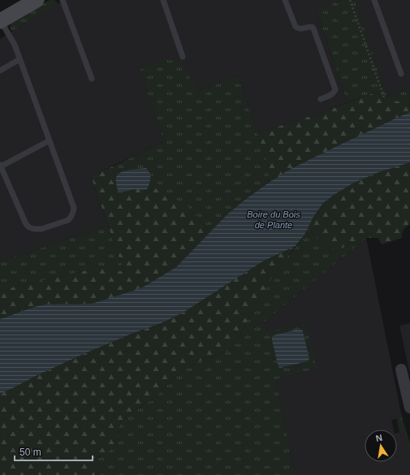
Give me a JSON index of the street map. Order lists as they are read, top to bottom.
{
  "water": ["Boire du Bois de Plante"],
  "scale_bar": "50 m",
  "north": "top"
}
